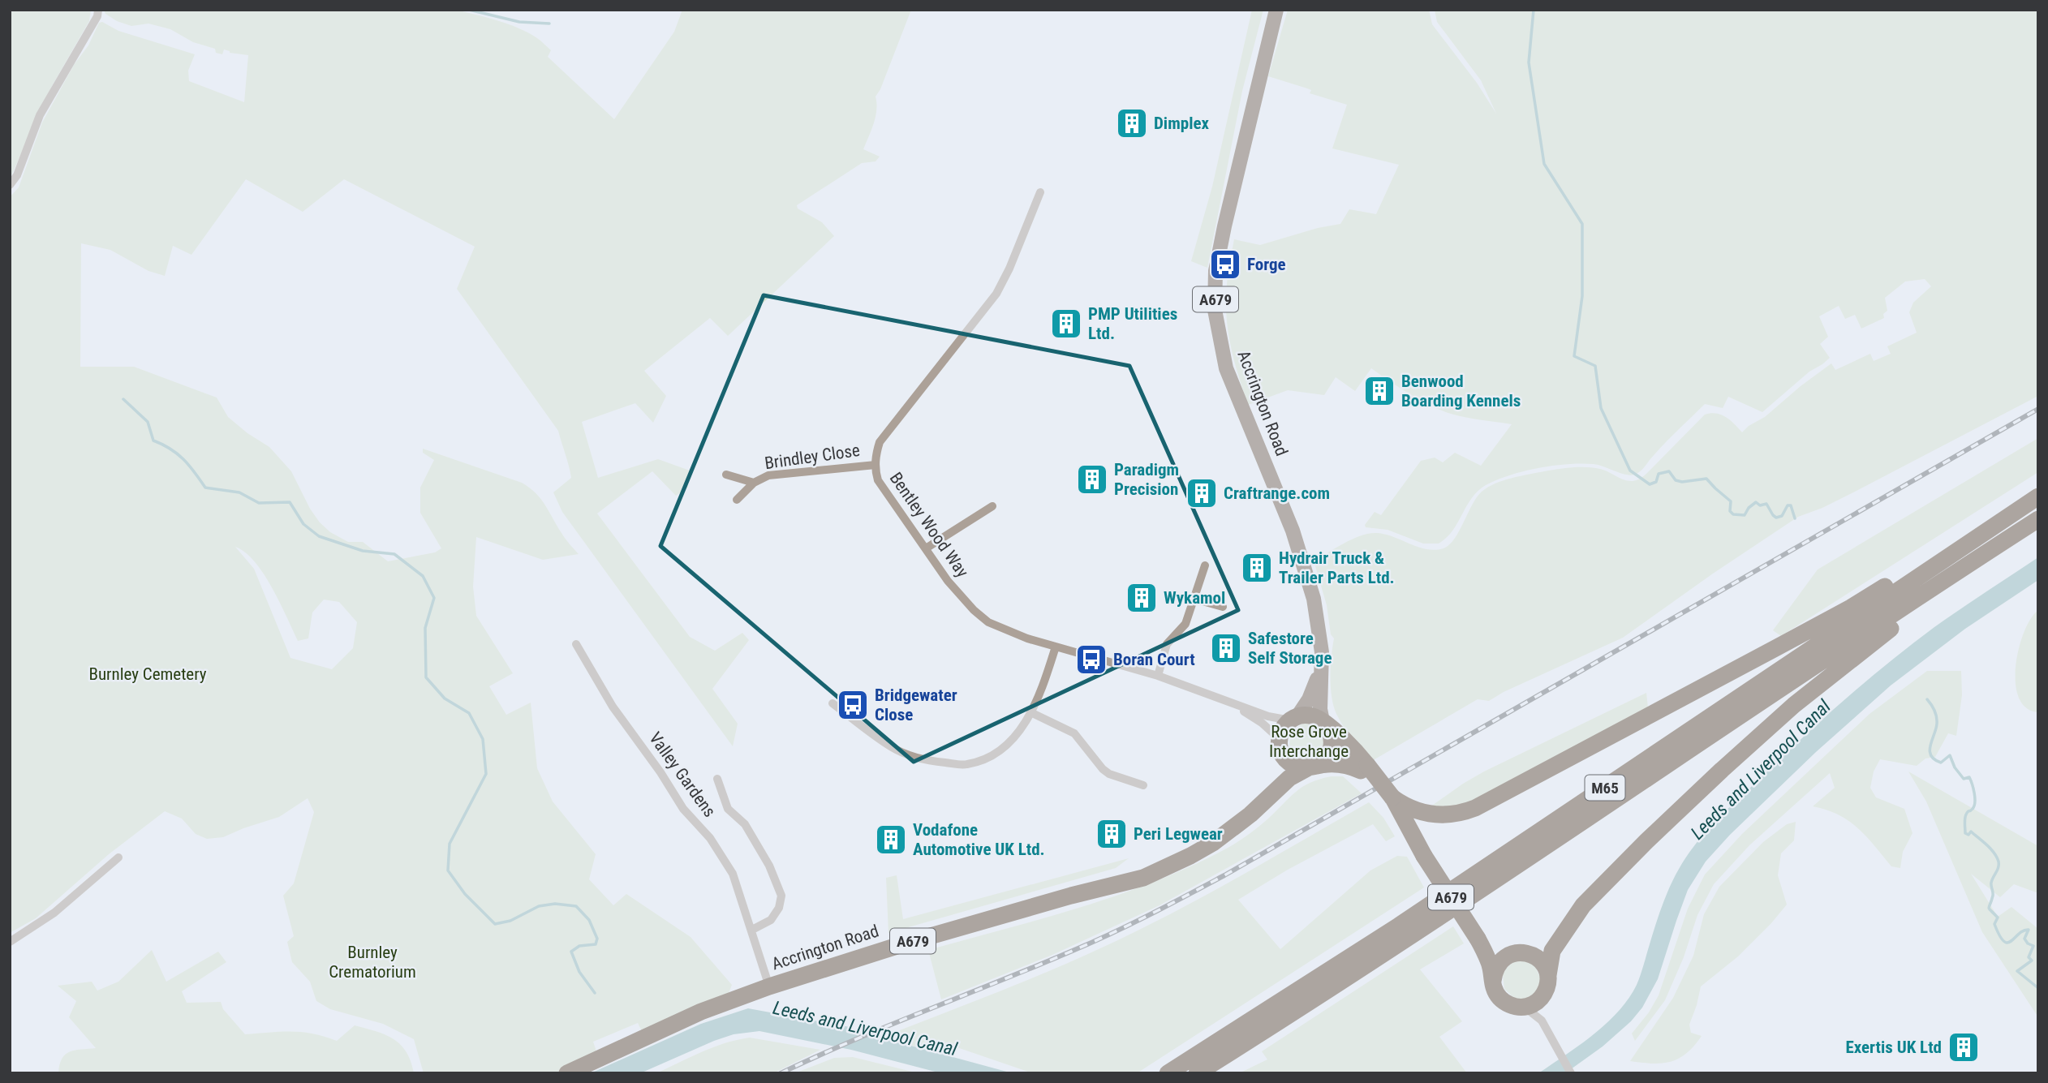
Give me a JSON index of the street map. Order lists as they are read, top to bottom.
{
  "streets": {
    "highway": ["A679", "Accrington Road", "M65"],
    "street": ["Brindley Close", "Bentley Wood Way", "Valley Gardens"]
  },
  "crossings": [
    ["A679", "Accrington Road"],
    ["A679", "Bentley Wood Way"],
    ["Accrington Road", "Bentley Wood Way"],
    ["Accrington Road", "Valley Gardens"],
    ["Brindley Close", "Bentley Wood Way"]
  ],
  "water": ["Leeds and Liverpool Canal"],
  "parks": ["Burnley Cemetery", "Rose Grove Interchange", "Burnley Crematorium"],
  "places": {
    "building": [
      "Dimplex",
      "PMP Utilities Ltd.",
      "Benwood Boarding Kennels",
      "Paradigm Precision",
      "Craftrange.com",
      "Hydrair Truck & Trailer Parts Ltd.",
      "Wykamol",
      "Safestore Self Storage",
      "Peri Legwear",
      "Vodafone Automotive UK Ltd.",
      "Exertis UK Ltd"
    ],
    "bus stop": ["Forge", "Boran Court", "Bridgewater Close"]
  }
}
